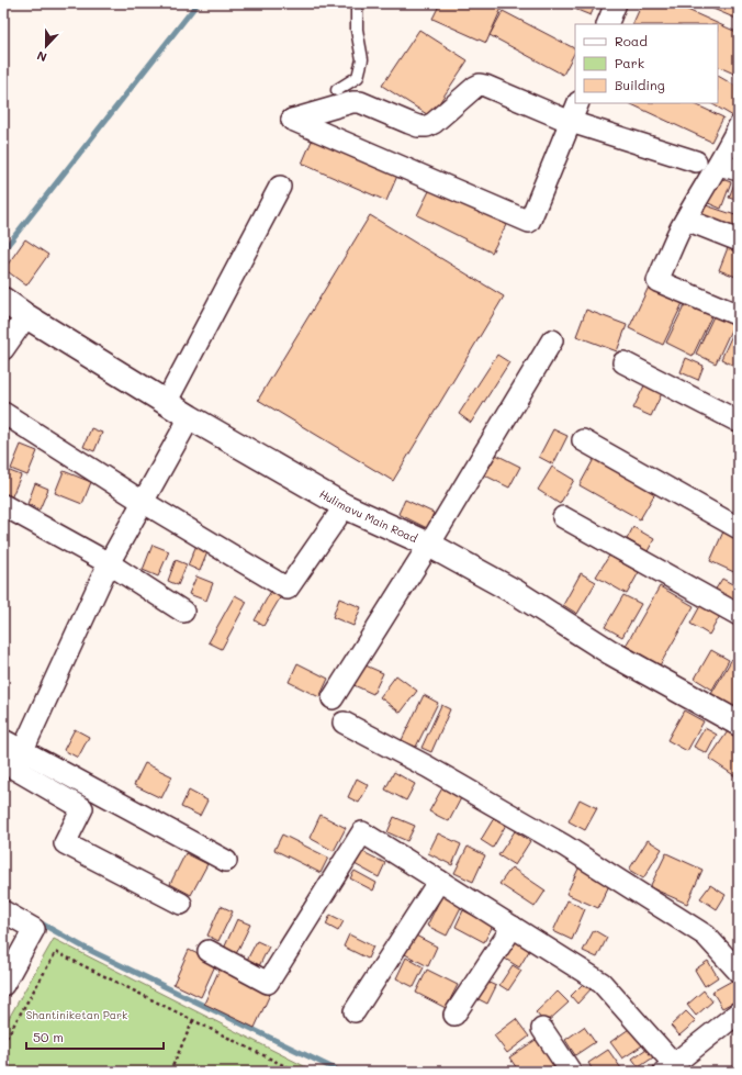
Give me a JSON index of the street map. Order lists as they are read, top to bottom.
{
  "streets": {
    "street": ["Hulimavu Main Road"]
  },
  "parks": ["Shantiniketan Park"],
  "legend": ["Road", "Park", "Building"],
  "scale_bar": "50 m",
  "north": "bottom"
}
